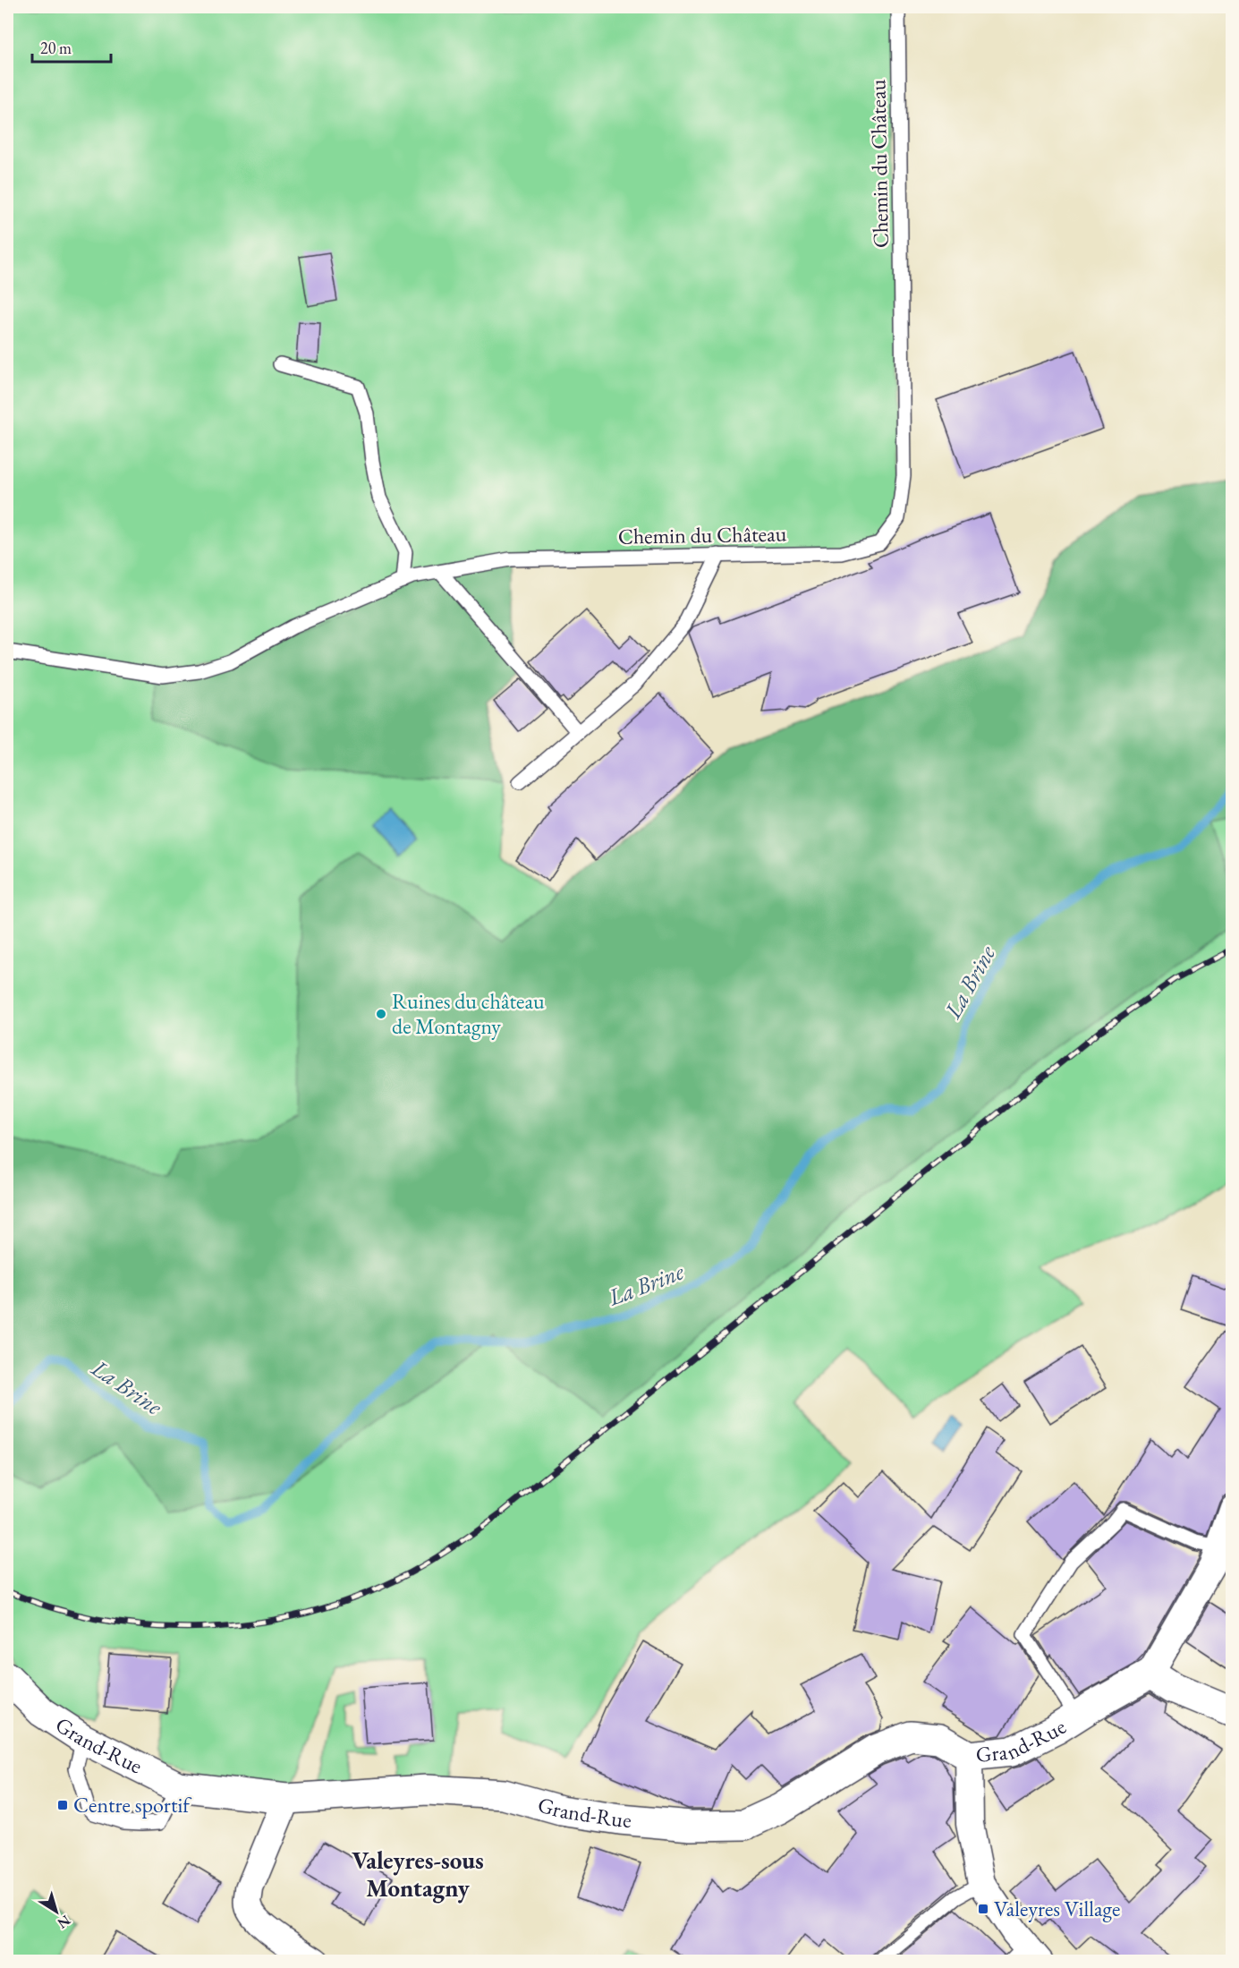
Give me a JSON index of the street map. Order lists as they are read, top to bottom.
{
  "streets": {
    "street": ["Grand-Rue"],
    "lane": ["Chemin du Château"]
  },
  "districts": ["Valeyres-sous Montagny"],
  "water": ["La Brine"],
  "places": {
    "other": ["Ruines du château de Montagny"],
    "transit": ["Centre sportif", "Valeyres Village"]
  },
  "scale_bar": "20 m",
  "north": "bottom right"
}
